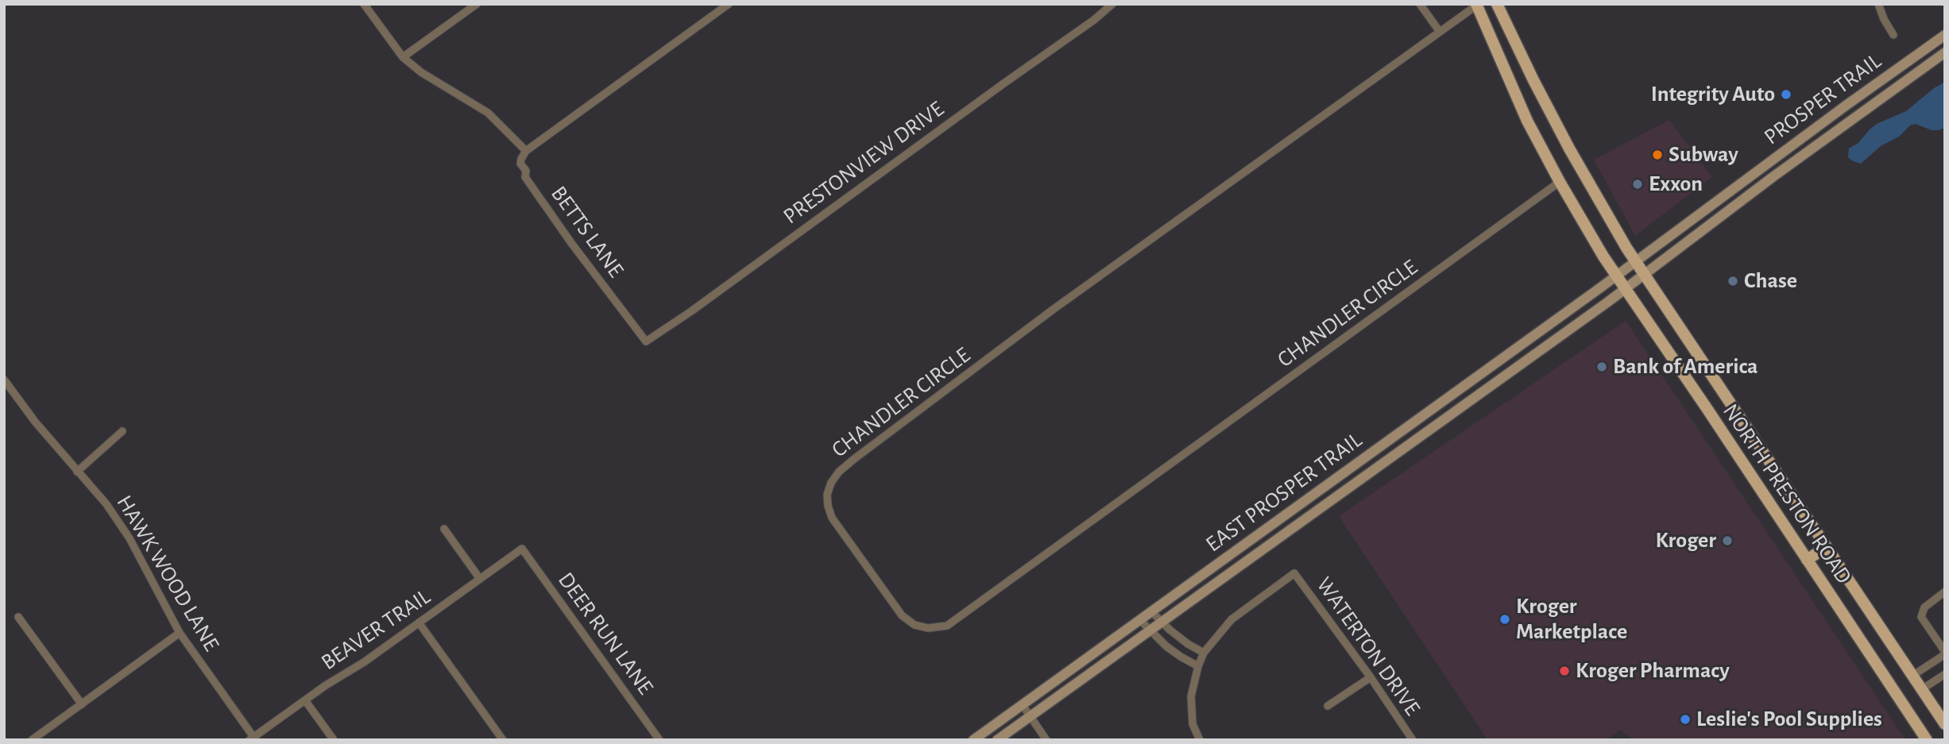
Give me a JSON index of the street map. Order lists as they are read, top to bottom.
{
  "streets": {
    "main road": ["PROSPER TRAIL", "EAST PROSPER TRAIL", "NORTH PRESTON ROAD"],
    "street": [
      "PRESTONVIEW DRIVE",
      "BETTS LANE",
      "CHANDLER CIRCLE",
      "HAWK WOOD LANE",
      "BEAVER TRAIL",
      "DEER RUN LANE",
      "WATERTON DRIVE"
    ]
  },
  "crossings": [
    ["PROSPER TRAIL", "EAST PROSPER TRAIL"],
    ["PROSPER TRAIL", "NORTH PRESTON ROAD"],
    ["PRESTONVIEW DRIVE", "BETTS LANE"],
    ["CHANDLER CIRCLE", "NORTH PRESTON ROAD"],
    ["EAST PROSPER TRAIL", "NORTH PRESTON ROAD"],
    ["HAWK WOOD LANE", "BEAVER TRAIL"],
    ["BEAVER TRAIL", "DEER RUN LANE"]
  ],
  "places": [
    "Integrity Auto",
    "Subway",
    "Exxon",
    "Chase",
    "Bank of America",
    "Kroger",
    "Kroger Marketplace",
    "Kroger Pharmacy",
    "Leslie's Pool Supplies"
  ]
}
